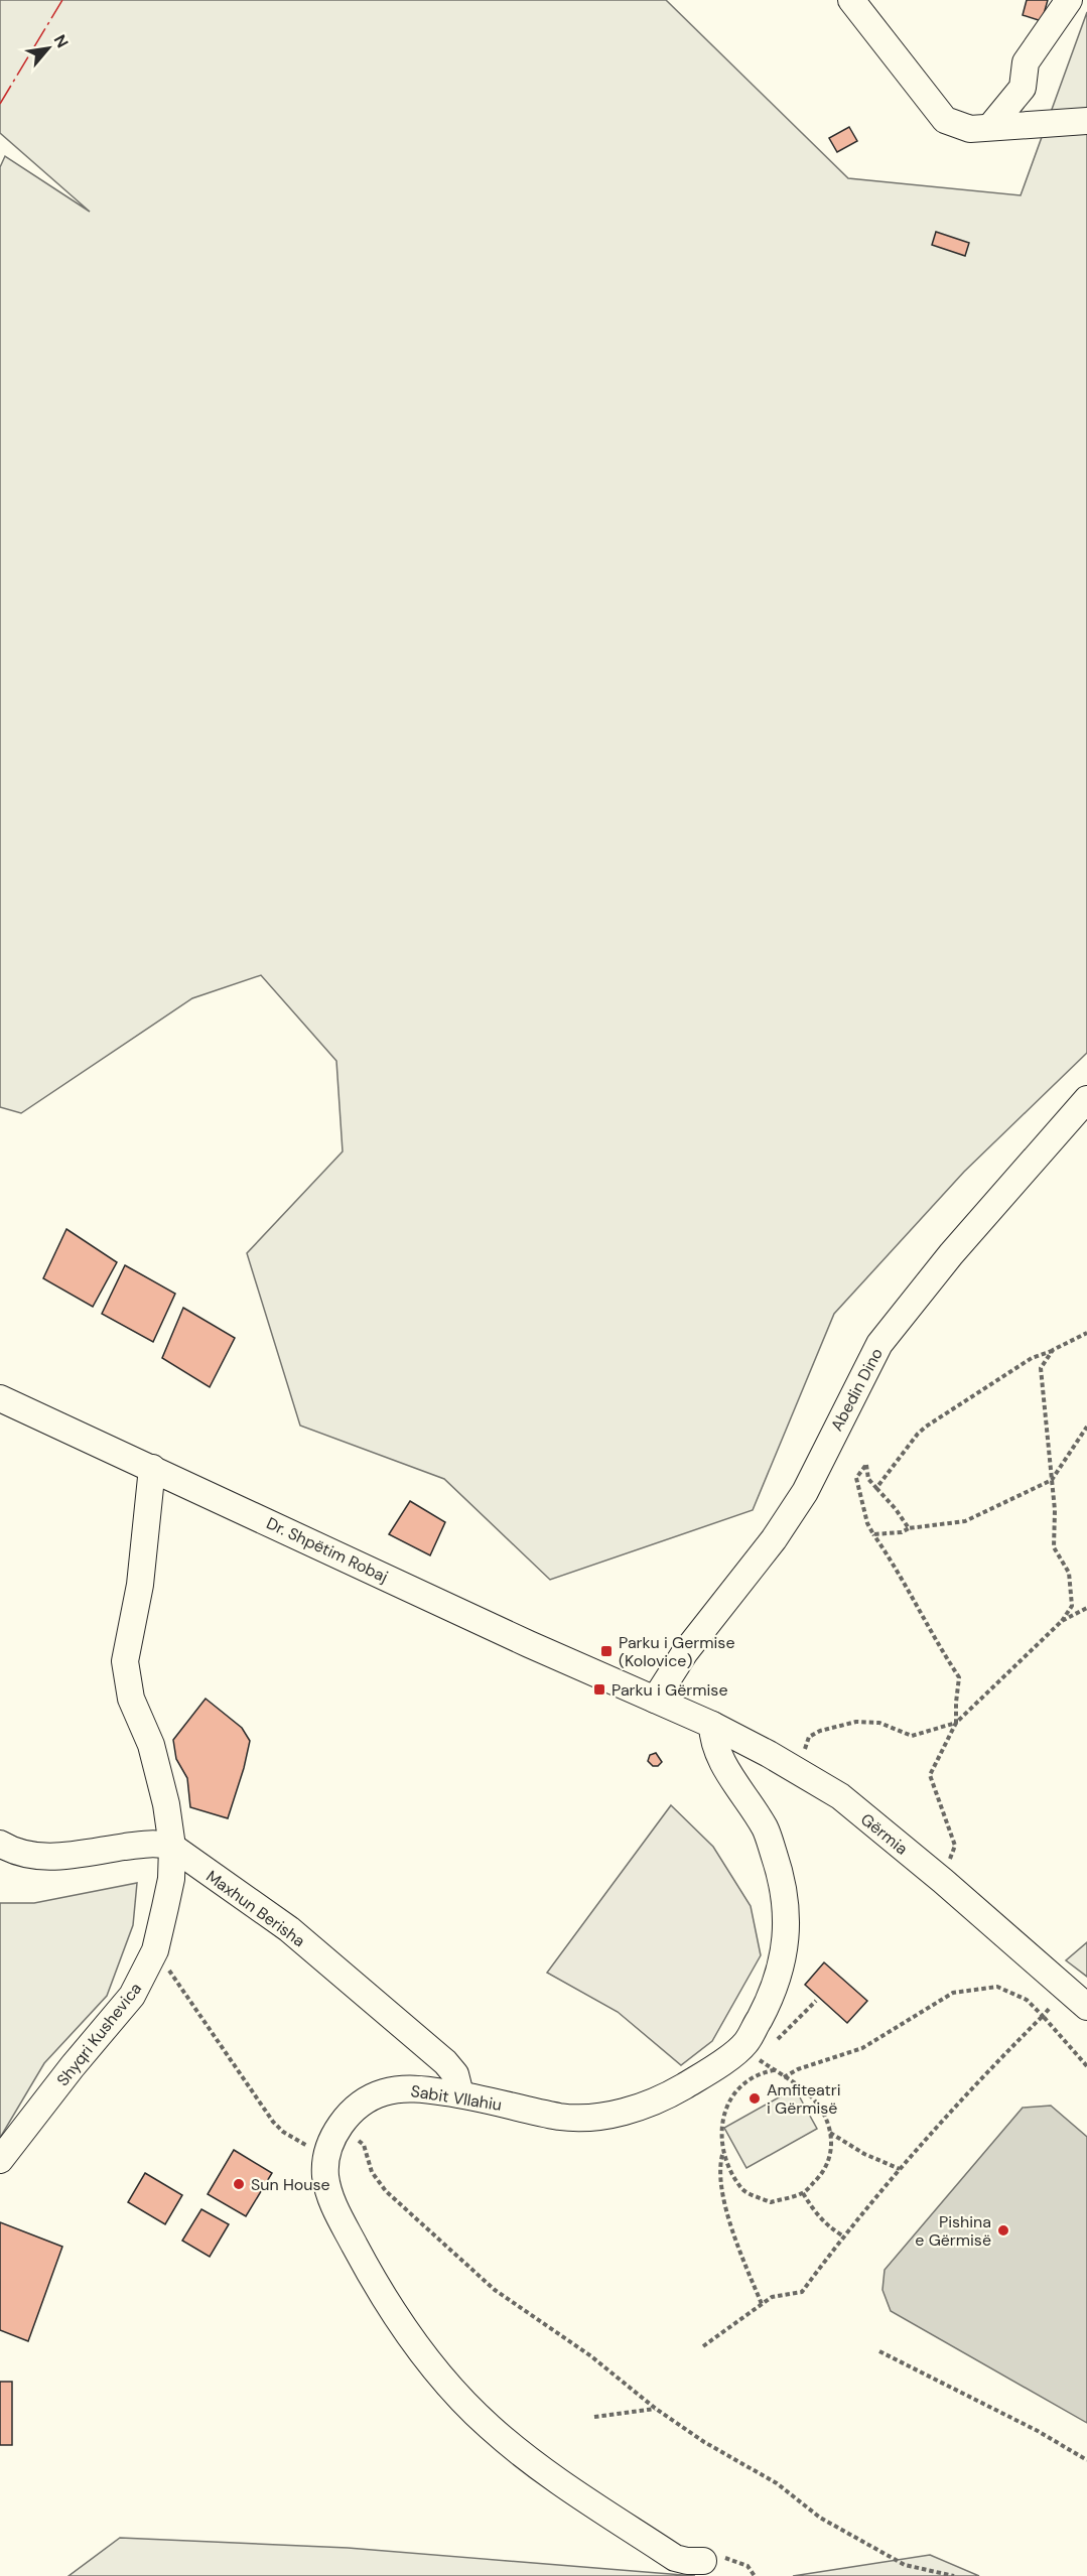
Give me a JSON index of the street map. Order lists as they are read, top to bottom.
{
  "streets": {
    "street": [
      "Abedin Dino",
      "Dr. Shpëtim Robaj",
      "Gërmia",
      "Maxhun Berisha",
      "Shyqri Kushevica",
      "Sabit Vllahiu"
    ]
  },
  "crossings": [
    ["Abedin Dino", "Dr. Shpëtim Robaj"],
    ["Abedin Dino", "Gërmia"],
    ["Dr. Shpëtim Robaj", "Gërmia"],
    ["Dr. Shpëtim Robaj", "Shyqri Kushevica"],
    ["Gërmia", "Sabit Vllahiu"],
    ["Maxhun Berisha", "Shyqri Kushevica"],
    ["Maxhun Berisha", "Sabit Vllahiu"]
  ],
  "places": {
    "transit": ["Parku i Germise (Kolovice)", "Parku i Gërmise"],
    "other": ["Amfiteatri i Gërmisë", "Sun House", "Pishina e Gërmisë"]
  },
  "north": "top right"
}
